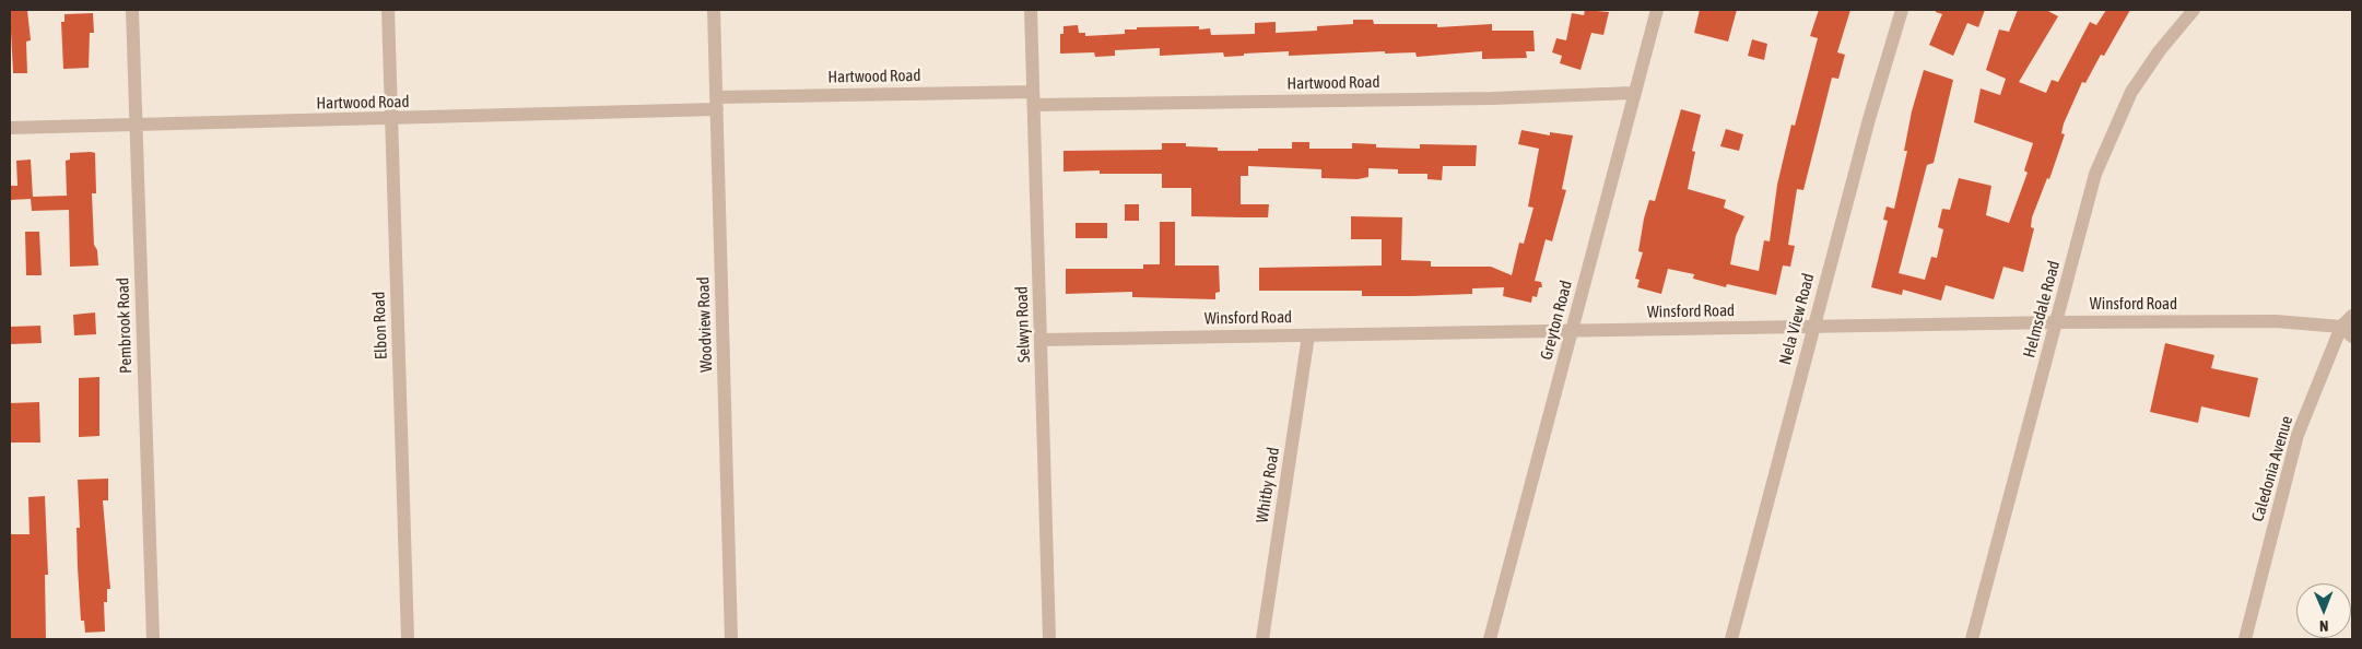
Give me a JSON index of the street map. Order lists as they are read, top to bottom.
{
  "streets": {
    "street": [
      "Hartwood Road",
      "Winsford Road",
      "Helmsdale Road",
      "Nela View Road",
      "Greyton Road",
      "Woodview Road",
      "Selwyn Road",
      "Pembrook Road",
      "Elbon Road",
      "Caledonia Avenue",
      "Whitby Road"
    ]
  },
  "crossings": [
    ["Hartwood Road", "Greyton Road"],
    ["Hartwood Road", "Woodview Road"],
    ["Hartwood Road", "Selwyn Road"],
    ["Hartwood Road", "Pembrook Road"],
    ["Hartwood Road", "Elbon Road"],
    ["Winsford Road", "Helmsdale Road"],
    ["Winsford Road", "Nela View Road"],
    ["Winsford Road", "Greyton Road"],
    ["Winsford Road", "Selwyn Road"],
    ["Winsford Road", "Caledonia Avenue"],
    ["Winsford Road", "Whitby Road"]
  ],
  "north": "bottom"
}
